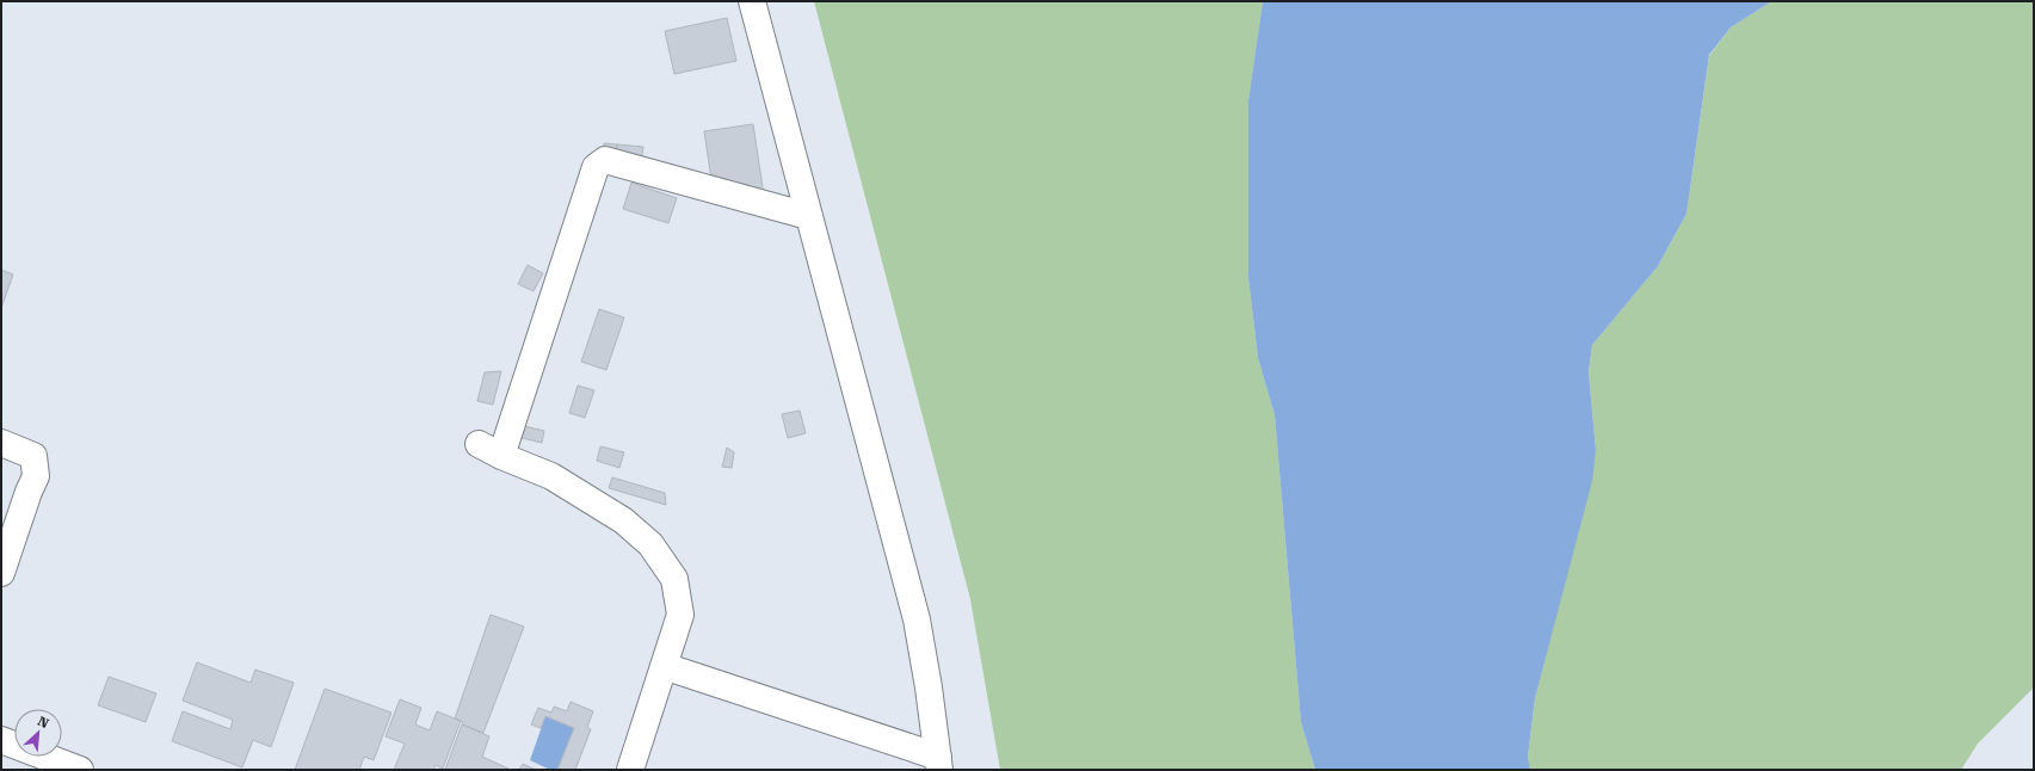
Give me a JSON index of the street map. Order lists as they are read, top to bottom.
{
  "north": "top right"
}
